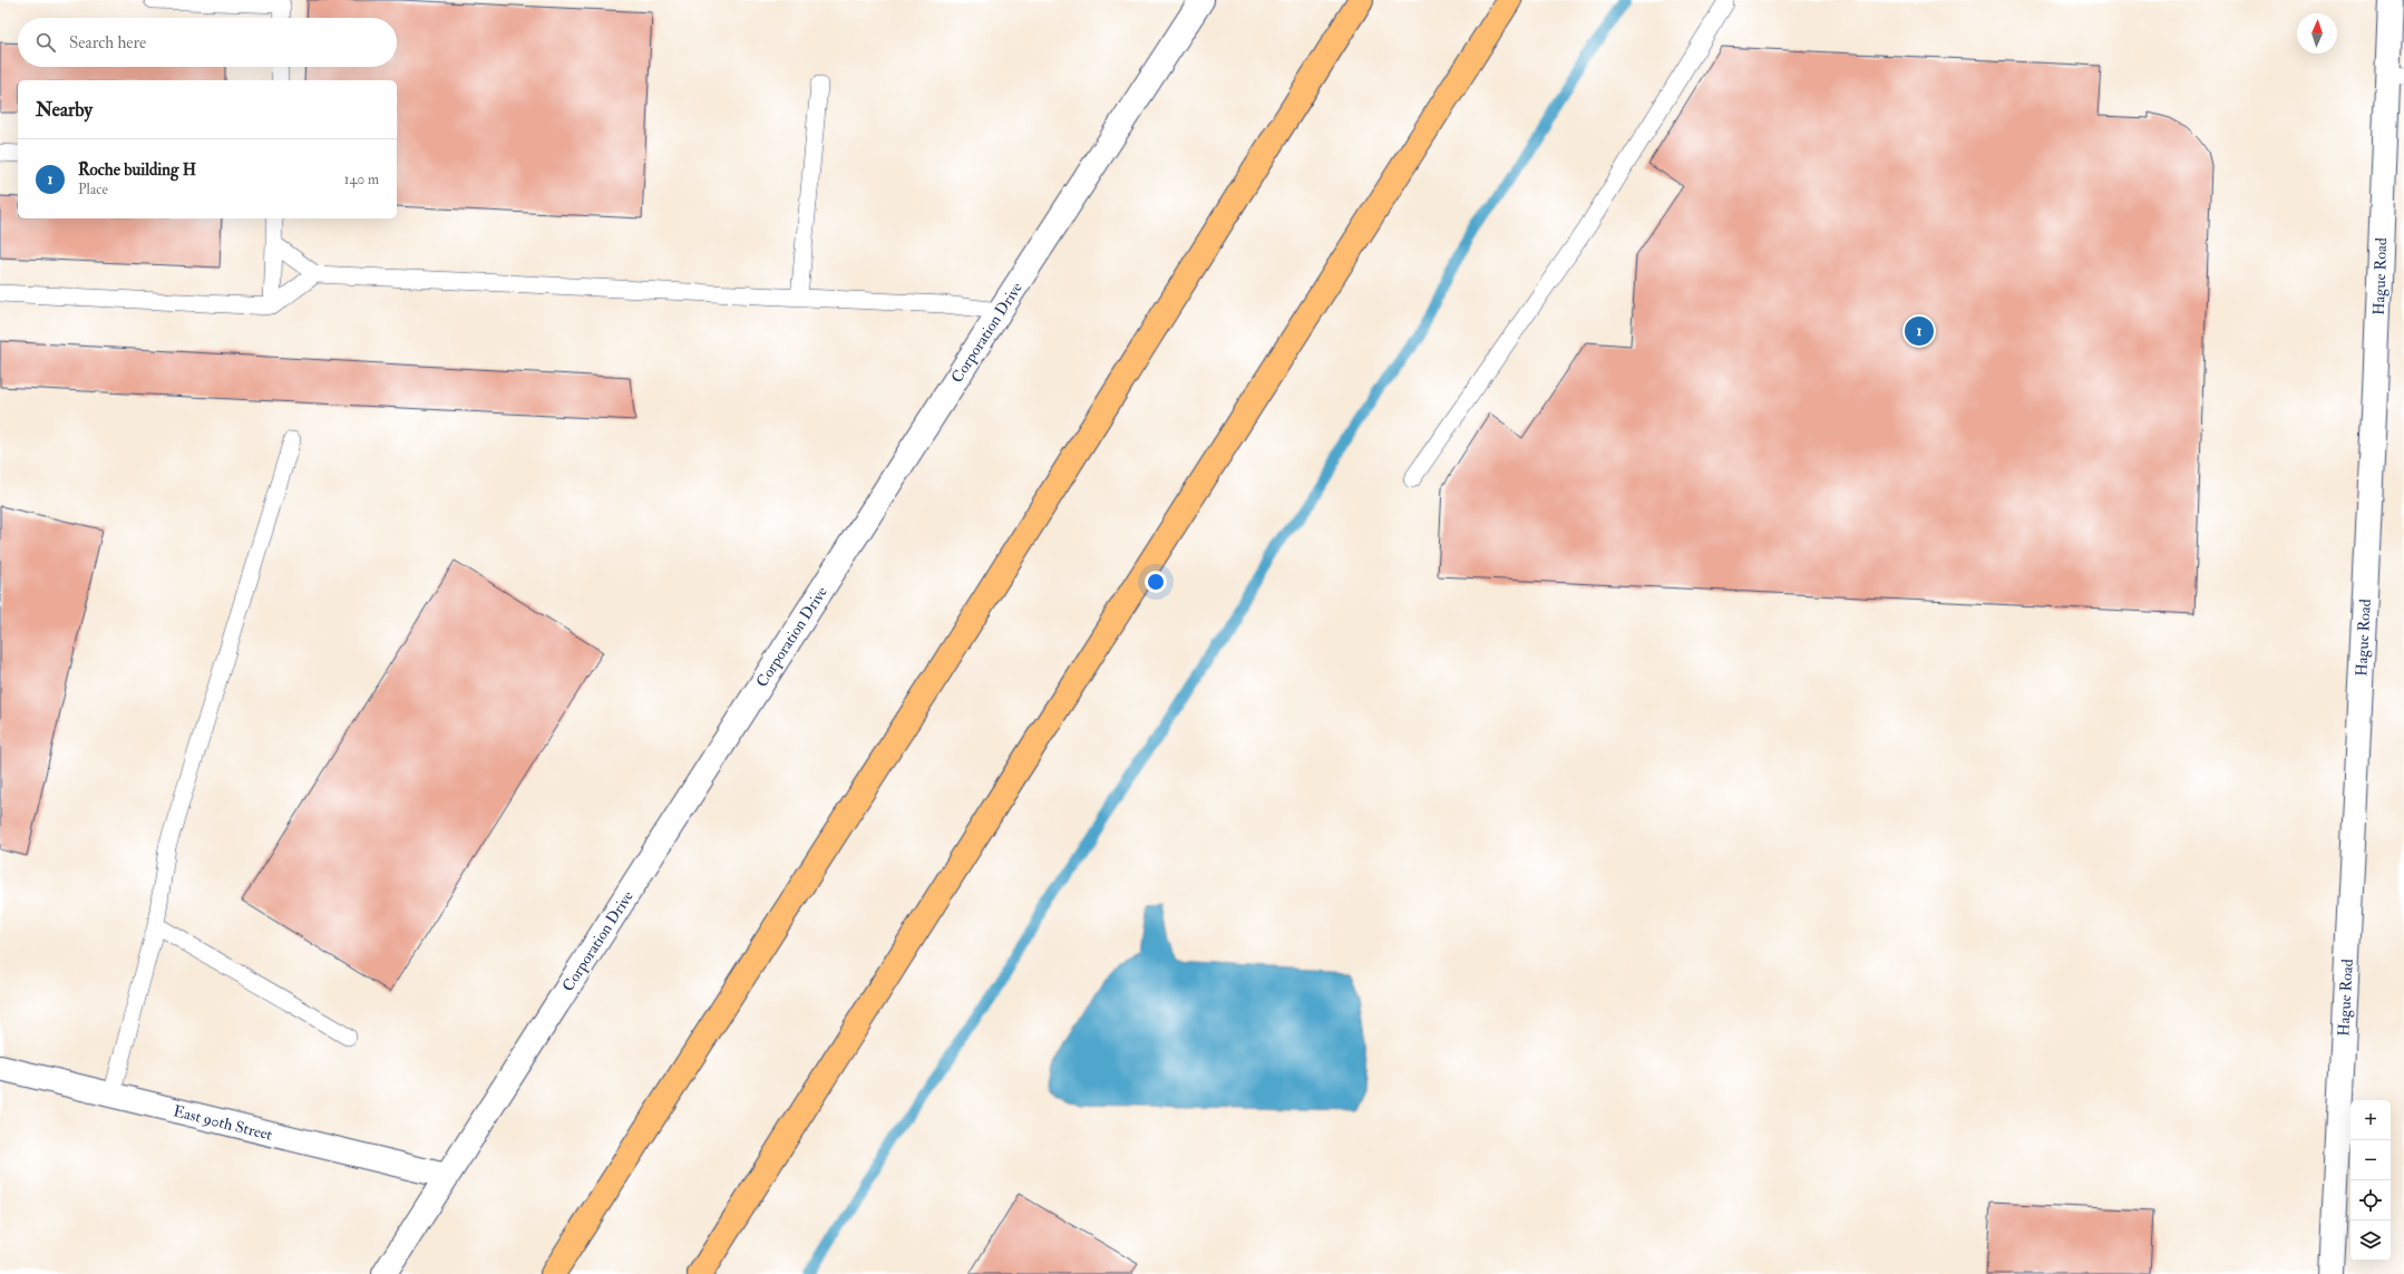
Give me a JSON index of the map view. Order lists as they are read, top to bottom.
{
  "streets": {
    "street": ["Hague Road", "Corporation Drive", "East 90th Street"]
  },
  "crossings": [
    ["Corporation Drive", "East 90th Street"]
  ],
  "north": "top",
  "page": {
    "search": "Search here",
    "heading": "Nearby",
    "list": [
      {
        "mark": "1",
        "name": "Roche building H",
        "note": "Place",
        "value": "140 m"
      }
    ],
    "pins": "1",
    "map_buttons": ["+", "−"]
  }
}
